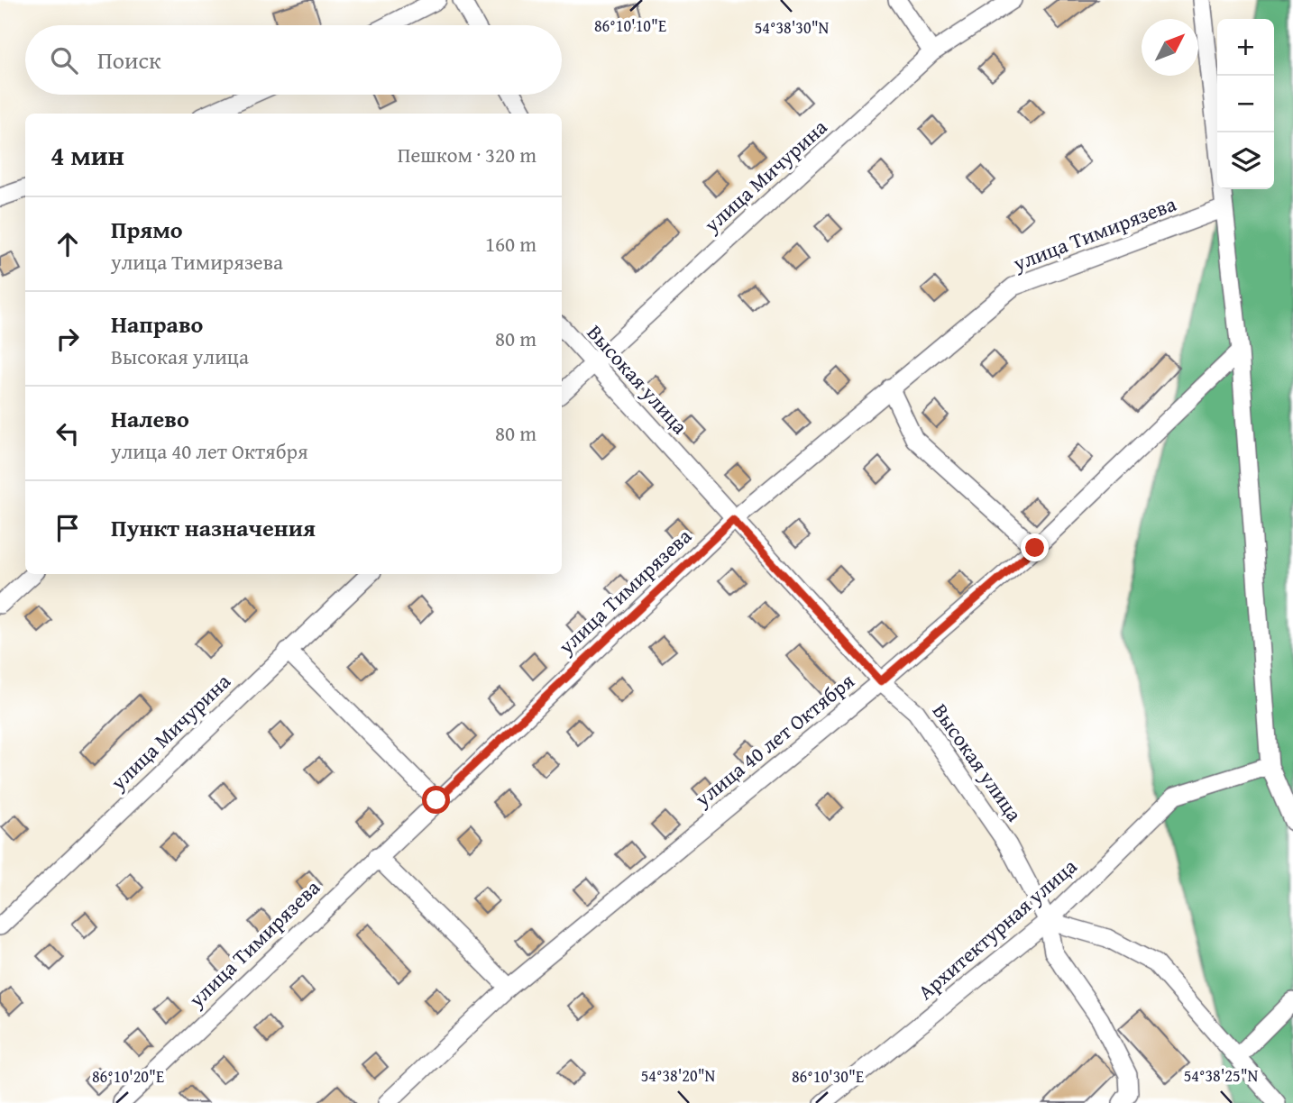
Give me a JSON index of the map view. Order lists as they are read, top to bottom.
{
  "streets": {
    "street": [
      "улица Мичурина",
      "улица Тимирязева",
      "Высокая улица",
      "улица 40 лет Октября",
      "Архитектурная улица"
    ]
  },
  "crossings": [
    ["улица Мичурина", "Высокая улица"],
    ["улица Тимирязева", "Высокая улица"],
    ["Высокая улица", "улица 40 лет Октября"],
    ["Высокая улица", "Архитектурная улица"]
  ],
  "north": "top right",
  "page": {
    "map_buttons": ["+", "−"],
    "search": "Поиск",
    "heading": ["4 мин", "Пешком · 320 m"],
    "list": [
      ["Прямо", "улица Тимирязева", "160 m"],
      ["Направо", "Высокая улица", "80 m"],
      ["Налево", "улица 40 лет Октября", "80 m"],
      "Пункт назначения"
    ]
  },
  "coordinates": [
    "86°10'10\"E",
    "54°38'30\"N",
    "54°38'20\"N",
    "54°38'25\"N",
    "86°10'20\"E",
    "86°10'30\"E"
  ]
}
